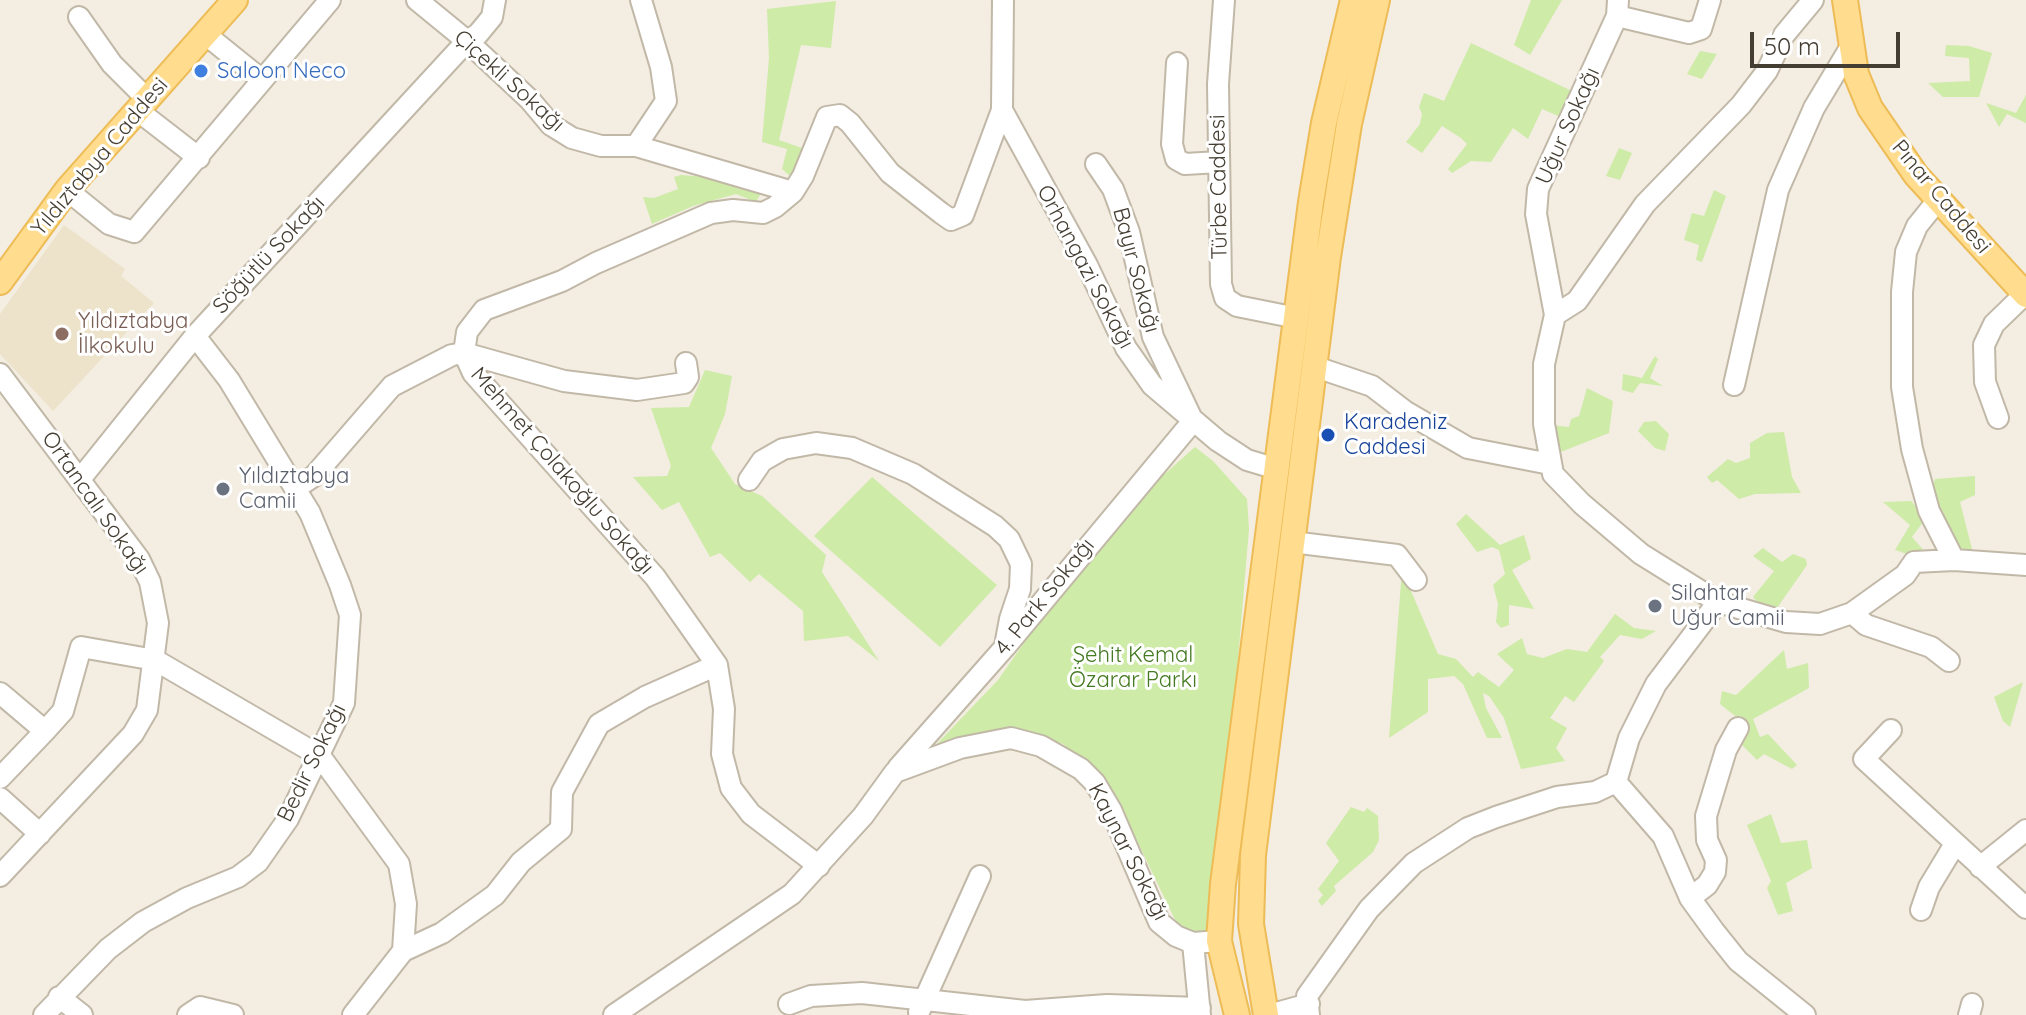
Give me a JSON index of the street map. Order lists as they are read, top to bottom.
{
  "streets": {
    "main road": ["Yıldıztabya Caddesi", "Pınar Caddesi"],
    "street": [
      "Çiçekli Sokağı",
      "Uğur Sokağı",
      "Türbe Caddesi",
      "Söğütlü Sokağı",
      "Orhangazi Sokağı",
      "Bayır Sokağı",
      "Mehmet Çolakoğlu Sokağı",
      "Ortancalı Sokağı",
      "4. Park Sokağı",
      "Bedir Sokağı",
      "Kaynar Sokağı"
    ]
  },
  "crossings": [
    ["Çiçekli Sokağı", "Söğütlü Sokağı"],
    ["Çiçekli Sokağı", "Mehmet Çolakoğlu Sokağı"],
    ["Söğütlü Sokağı", "Ortancalı Sokağı"],
    ["Söğütlü Sokağı", "Bedir Sokağı"],
    ["Orhangazi Sokağı", "Bayır Sokağı"],
    ["Orhangazi Sokağı", "4. Park Sokağı"],
    ["Bayır Sokağı", "4. Park Sokağı"],
    ["4. Park Sokağı", "Kaynar Sokağı"]
  ],
  "parks": ["Şehit Kemal Özarar Parkı"],
  "places": [
    "Saloon Neco",
    "Yıldıztabya İlkokulu",
    "Karadeniz Caddesi",
    "Yıldıztabya Camii",
    "Silahtar Uğur Camii"
  ],
  "scale_bar": "50 m"
}
